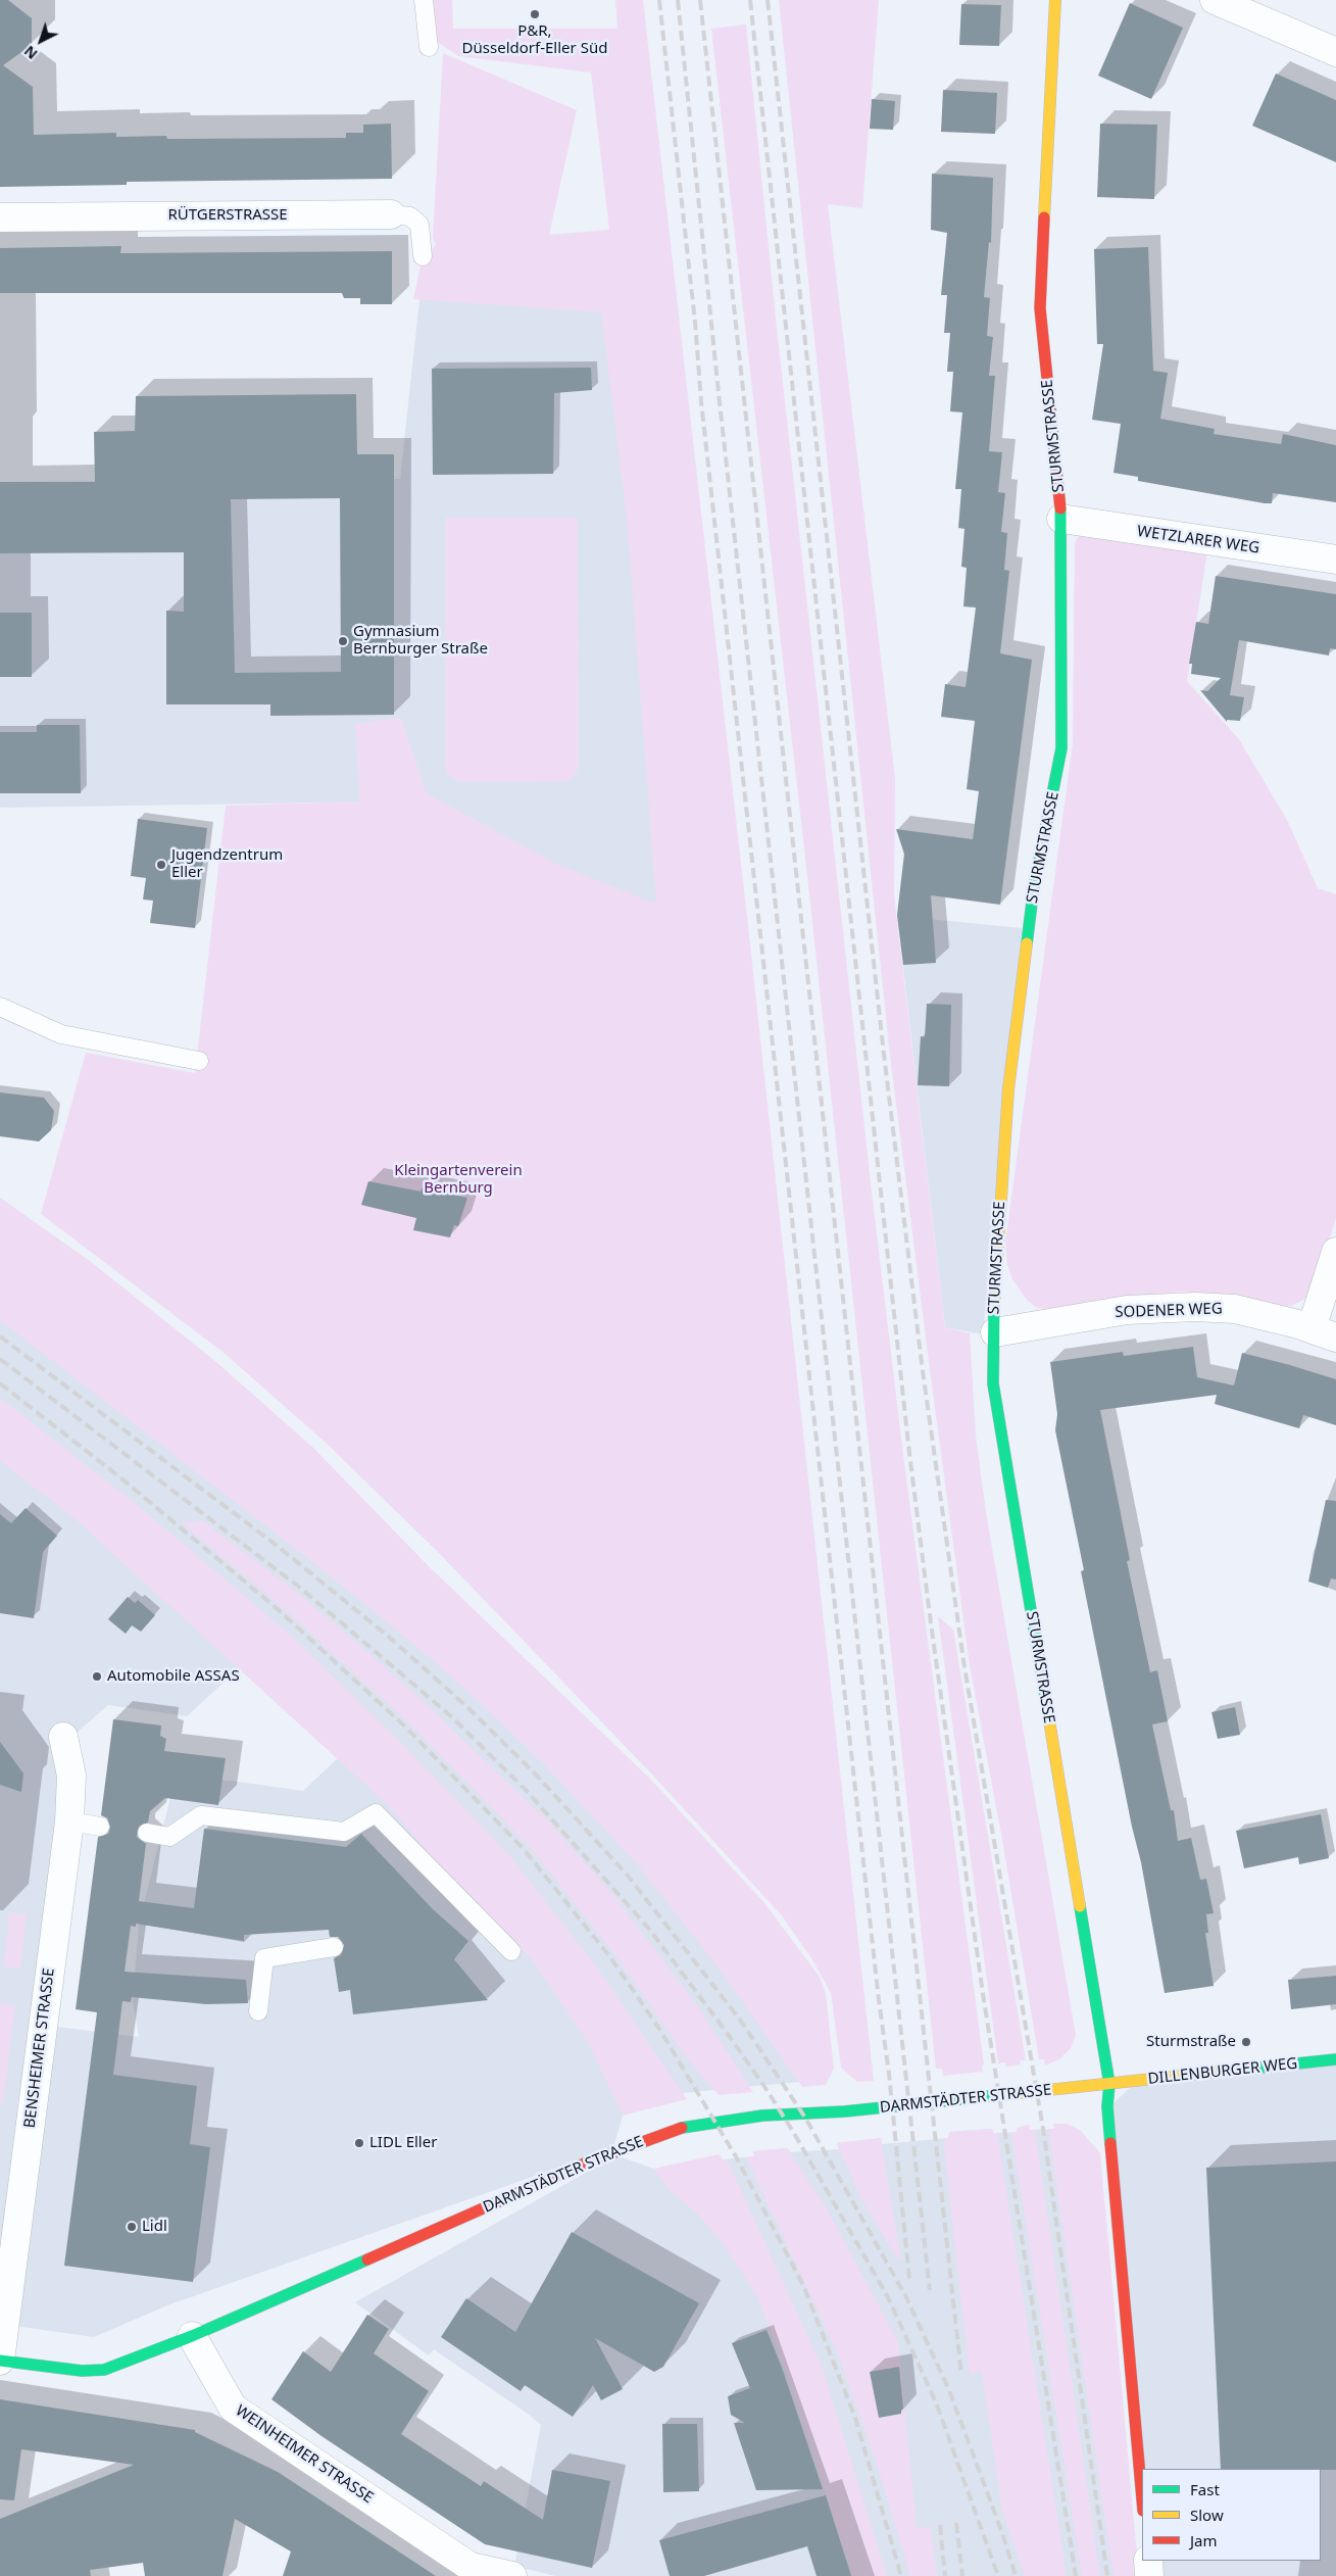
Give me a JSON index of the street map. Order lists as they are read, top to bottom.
{
  "streets": {
    "street": [
      "RÜTGERSTRASSE",
      "STURMSTRASSE",
      "WETZLARER WEG",
      "SODENER WEG",
      "BENSHEIMER STRASSE",
      "DILLENBURGER WEG",
      "DARMSTÄDTER STRASSE",
      "WEINHEIMER STRASSE"
    ]
  },
  "crossings": [
    ["STURMSTRASSE", "WETZLARER WEG"],
    ["STURMSTRASSE", "SODENER WEG"],
    ["STURMSTRASSE", "DILLENBURGER WEG"],
    ["STURMSTRASSE", "DARMSTÄDTER STRASSE"],
    ["DILLENBURGER WEG", "DARMSTÄDTER STRASSE"],
    ["DARMSTÄDTER STRASSE", "WEINHEIMER STRASSE"]
  ],
  "parks": ["Kleingartenverein Bernburg"],
  "places": [
    "P&R, Düsseldorf-Eller Süd",
    "Gymnasium Bernburger Straße",
    "Jugendzentrum Eller",
    "Automobile ASSAS",
    "Sturmstraße",
    "LIDL Eller",
    "Lidl"
  ],
  "legend": ["Fast", "Slow", "Jam"],
  "north": "bottom left"
}
